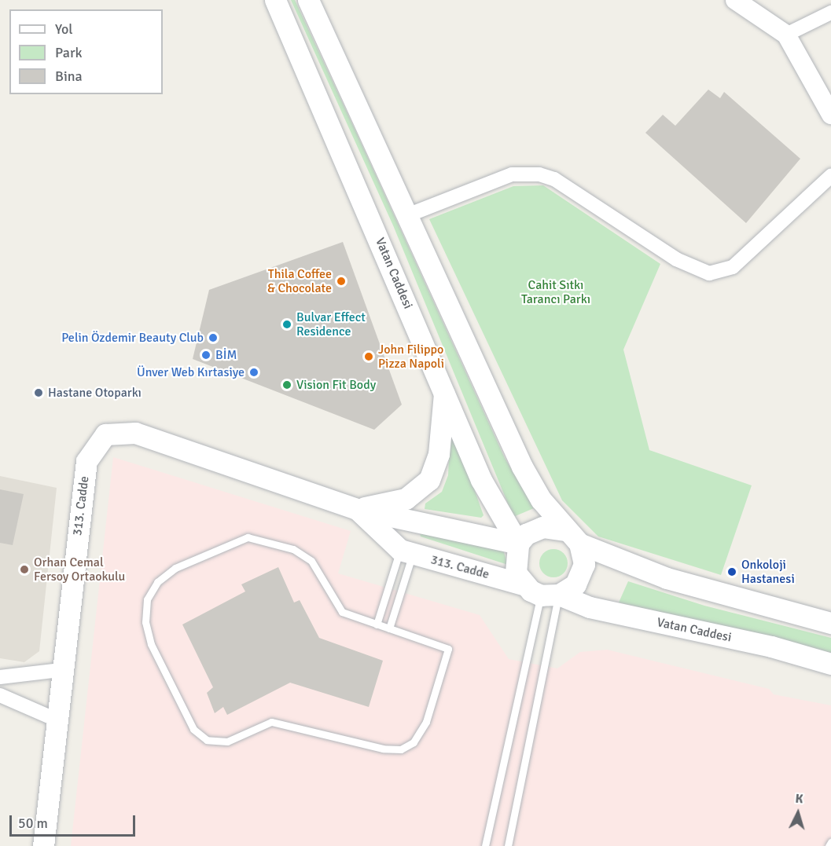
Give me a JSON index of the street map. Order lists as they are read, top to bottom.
{
  "streets": {
    "main road": ["Vatan Caddesi", "313. Cadde"]
  },
  "crossings": [
    ["Vatan Caddesi", "313. Cadde"]
  ],
  "parks": ["Cahit Sıtkı Tarancı Parkı"],
  "places": [
    "Thila Coffee & Chocolate",
    "Bulvar Effect Residence",
    "Pelin Özdemir Beauty Club",
    "BİM",
    "John Filippo Pizza Napoli",
    "Ünver Web Kırtasiye",
    "Vision Fit Body",
    "Hastane Otoparkı",
    "Orhan Cemal Fersoy Ortaokulu",
    "Onkoloji Hastanesi"
  ],
  "legend": ["Yol", "Park", "Bina"],
  "scale_bar": "50 m",
  "north": "top"
}
